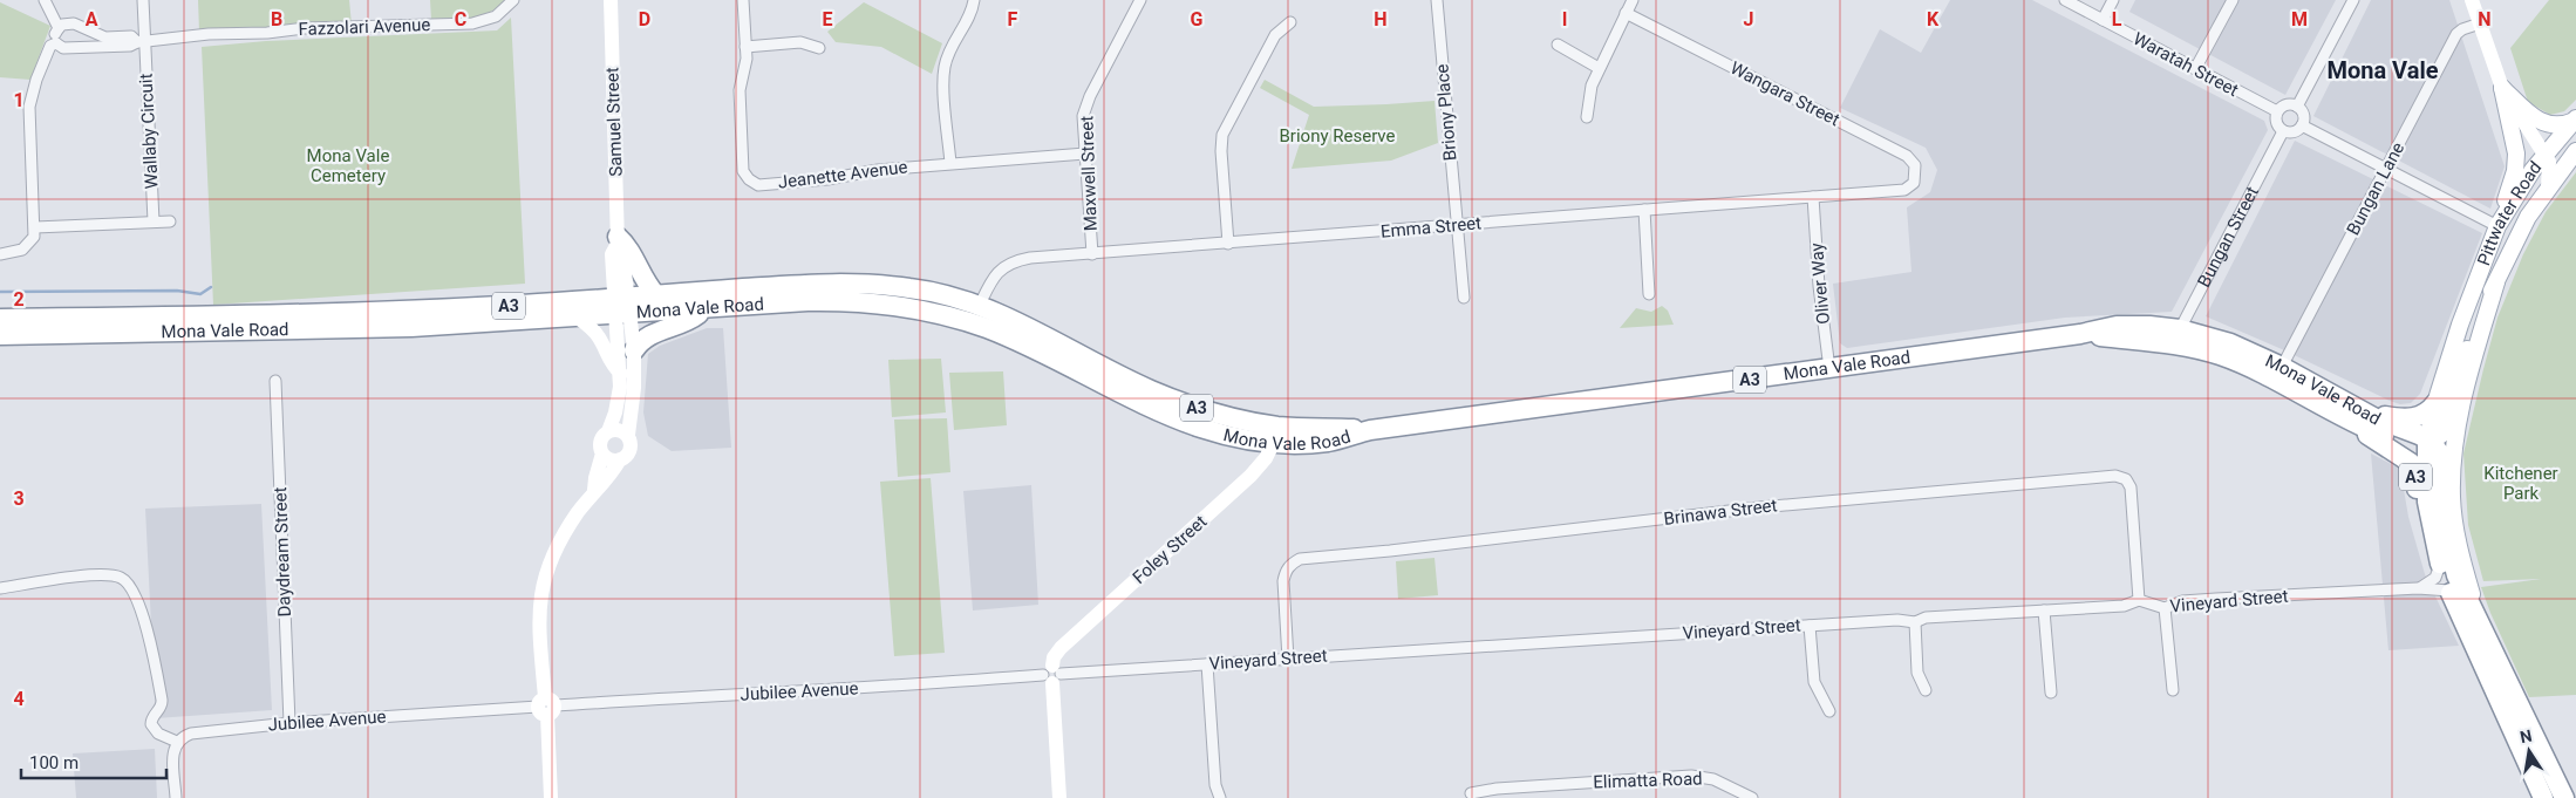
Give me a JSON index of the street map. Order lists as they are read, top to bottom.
{
  "streets": {
    "highway": ["Pittwater Road", "A3", "Mona Vale Road"],
    "street": [
      "Fazzolari Avenue",
      "Waratah Street",
      "Wangara Street",
      "Briony Place",
      "Samuel Street",
      "Wallaby Circuit",
      "Maxwell Street",
      "Jeanette Avenue",
      "Bungan Lane",
      "Emma Street",
      "Bungan Street",
      "Oliver Way",
      "Brinawa Street",
      "Foley Street",
      "Daydream Street",
      "Vineyard Street",
      "Jubilee Avenue",
      "Elimatta Road"
    ]
  },
  "crossings": [
    ["Fazzolari Avenue", "Wallaby Circuit"],
    ["Waratah Street", "Bungan Street"],
    ["Wangara Street", "Emma Street"],
    ["Briony Place", "Emma Street"],
    ["Samuel Street", "Mona Vale Road"],
    ["Maxwell Street", "Jeanette Avenue"],
    ["Maxwell Street", "Emma Street"],
    ["Bungan Lane", "Pittwater Road"],
    ["Bungan Lane", "Mona Vale Road"],
    ["Pittwater Road", "A3"],
    ["Pittwater Road", "Mona Vale Road"],
    ["Pittwater Road", "Vineyard Street"],
    ["Emma Street", "Oliver Way"],
    ["Emma Street", "Mona Vale Road"],
    ["Bungan Street", "Mona Vale Road"],
    ["Oliver Way", "Mona Vale Road"],
    ["A3", "Mona Vale Road"],
    ["Mona Vale Road", "Foley Street"],
    ["Brinawa Street", "Vineyard Street"],
    ["Foley Street", "Vineyard Street"],
    ["Foley Street", "Jubilee Avenue"],
    ["Daydream Street", "Jubilee Avenue"],
    ["Vineyard Street", "Jubilee Avenue"]
  ],
  "districts": ["Mona Vale"],
  "parks": ["Briony Reserve", "Mona Vale Cemetery", "Kitchener Park"],
  "scale_bar": "100 m",
  "north": "top",
  "grid": {
    "columns": [
      "A",
      "B",
      "C",
      "D",
      "E",
      "F",
      "G",
      "H",
      "I",
      "J",
      "K",
      "L",
      "M",
      "N"
    ],
    "rows": [
      "1",
      "2",
      "3",
      "4"
    ]
  }
}
